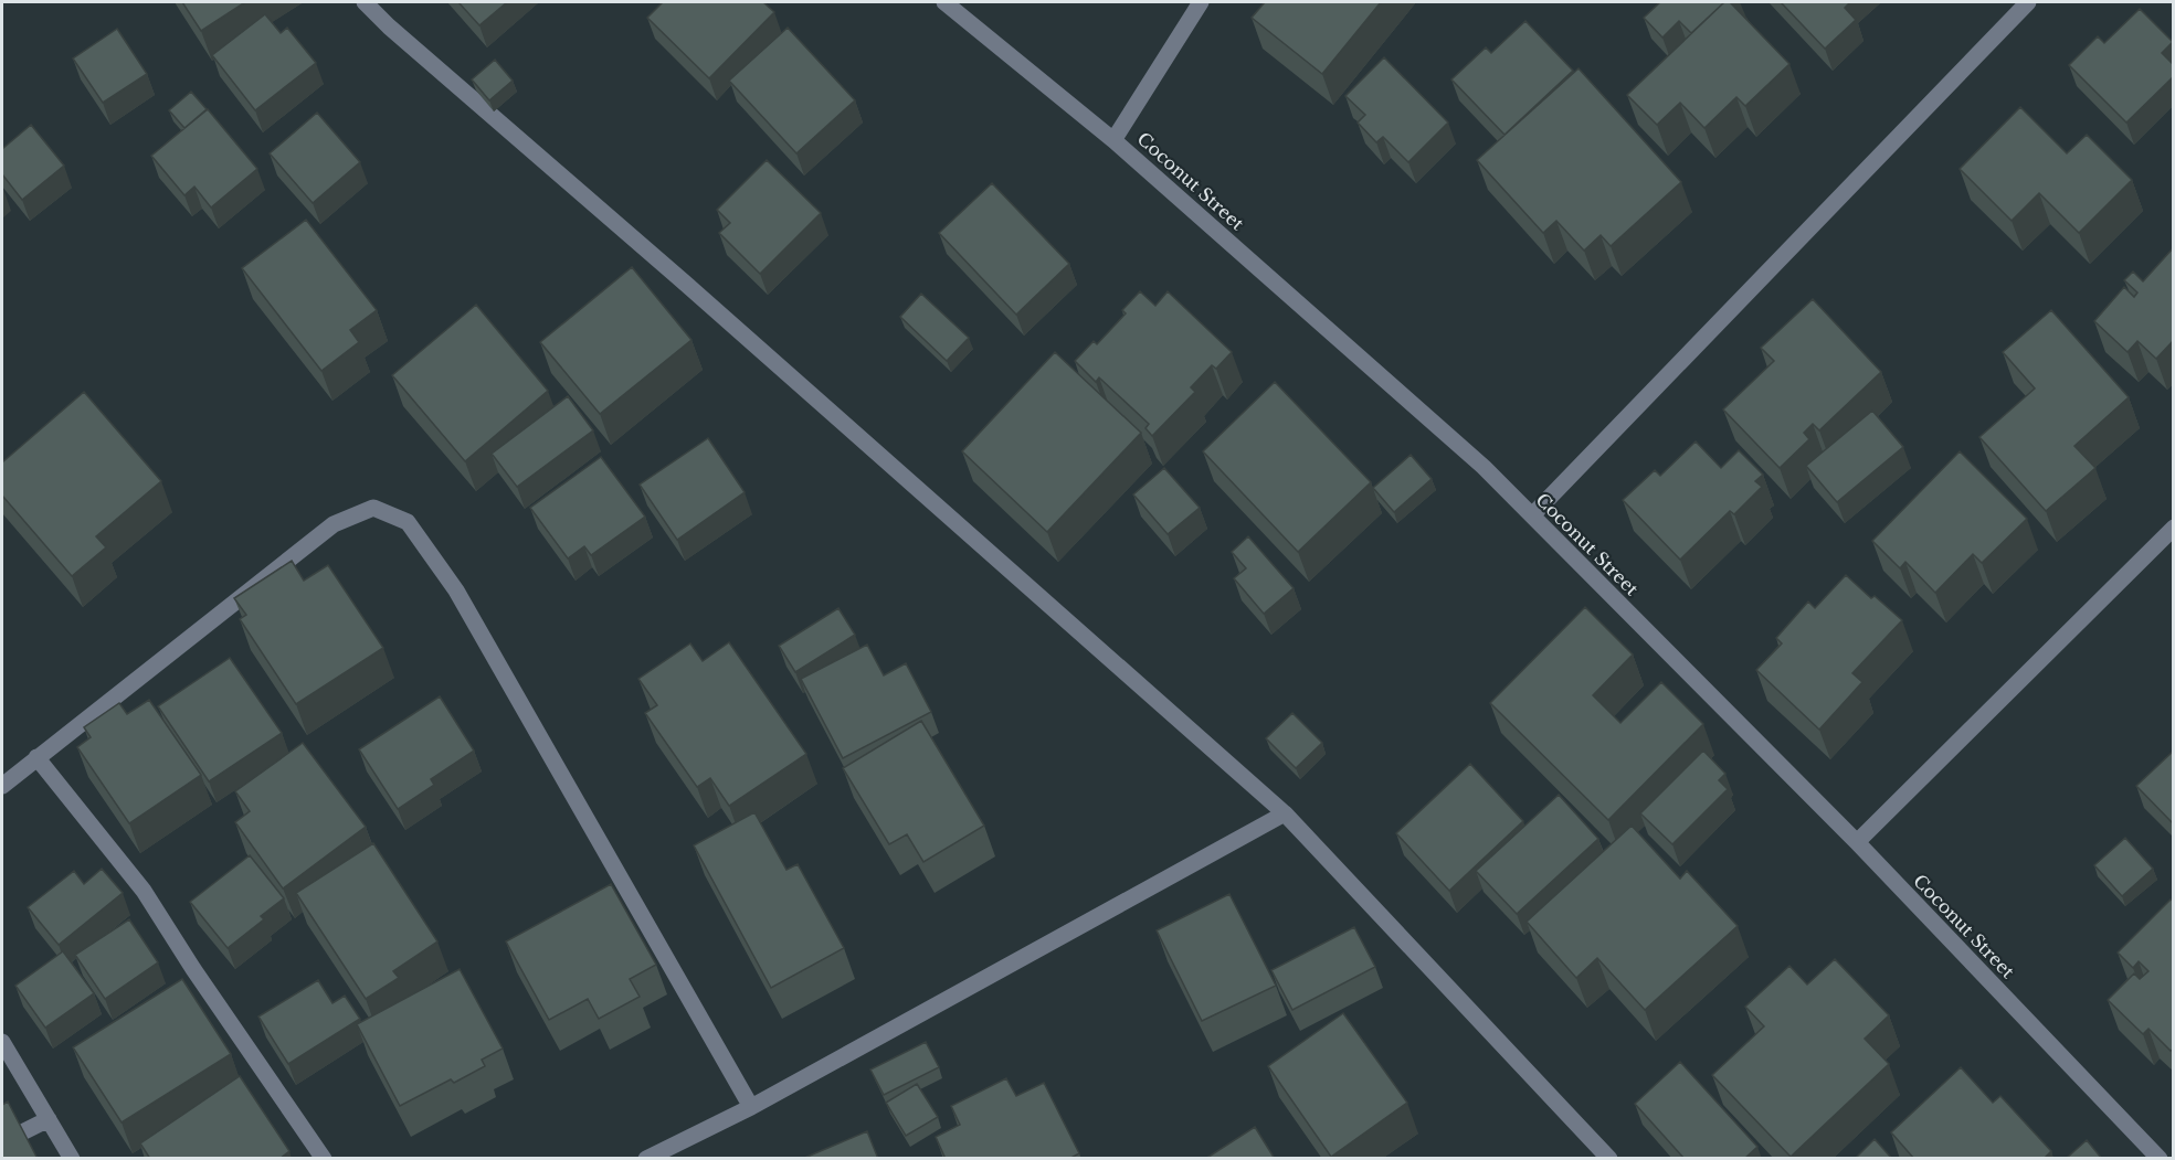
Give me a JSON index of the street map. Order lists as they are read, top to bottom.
{
  "streets": {
    "street": ["Coconut Street"]
  }
}
